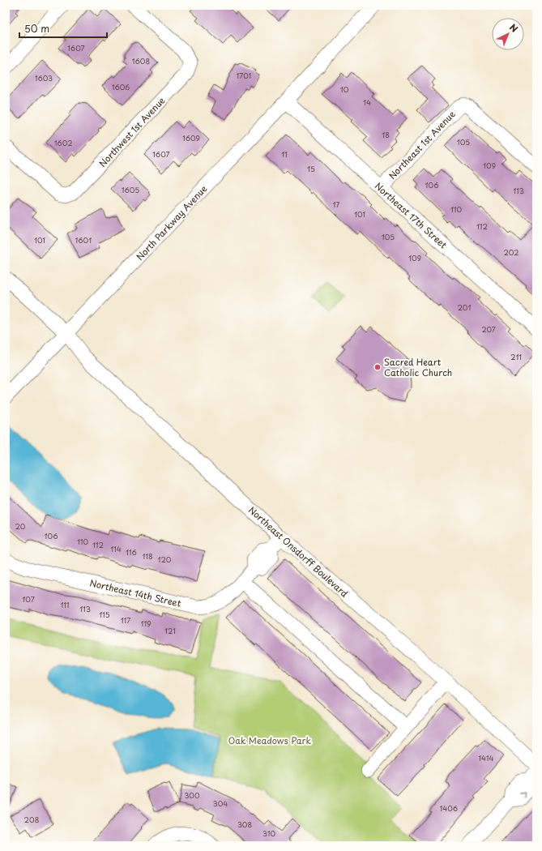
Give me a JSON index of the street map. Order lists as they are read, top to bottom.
{
  "streets": {
    "street": [
      "Northwest 1st Avenue",
      "Northeast 1st Avenue",
      "Northeast 17th Street",
      "North Parkway Avenue",
      "Northeast Onsdorff Boulevard",
      "Northeast 14th Street"
    ]
  },
  "crossings": [
    ["Northeast 1st Avenue", "Northeast 17th Street"],
    ["Northeast 17th Street", "North Parkway Avenue"],
    ["North Parkway Avenue", "Northeast Onsdorff Boulevard"],
    ["Northeast Onsdorff Boulevard", "Northeast 14th Street"]
  ],
  "parks": ["Oak Meadows Park"],
  "places": ["Sacred Heart Catholic Church"],
  "house_numbers": [
    "1607",
    "1608",
    "1701",
    "1603",
    "1606",
    "10",
    "14",
    "18",
    "1609",
    "105",
    "1602",
    "1607",
    "11",
    "109",
    "15",
    "106",
    "1605",
    "113",
    "17",
    "110",
    "101",
    "112",
    "105",
    "101",
    "1601",
    "202",
    "109",
    "201",
    "207",
    "211",
    "20",
    "106",
    "110",
    "112",
    "114",
    "116",
    "118",
    "120",
    "107",
    "111",
    "113",
    "115",
    "117",
    "119",
    "121",
    "1414",
    "300",
    "304",
    "1406",
    "208",
    "308",
    "310"
  ],
  "scale_bar": "50 m",
  "north": "top right"
}
